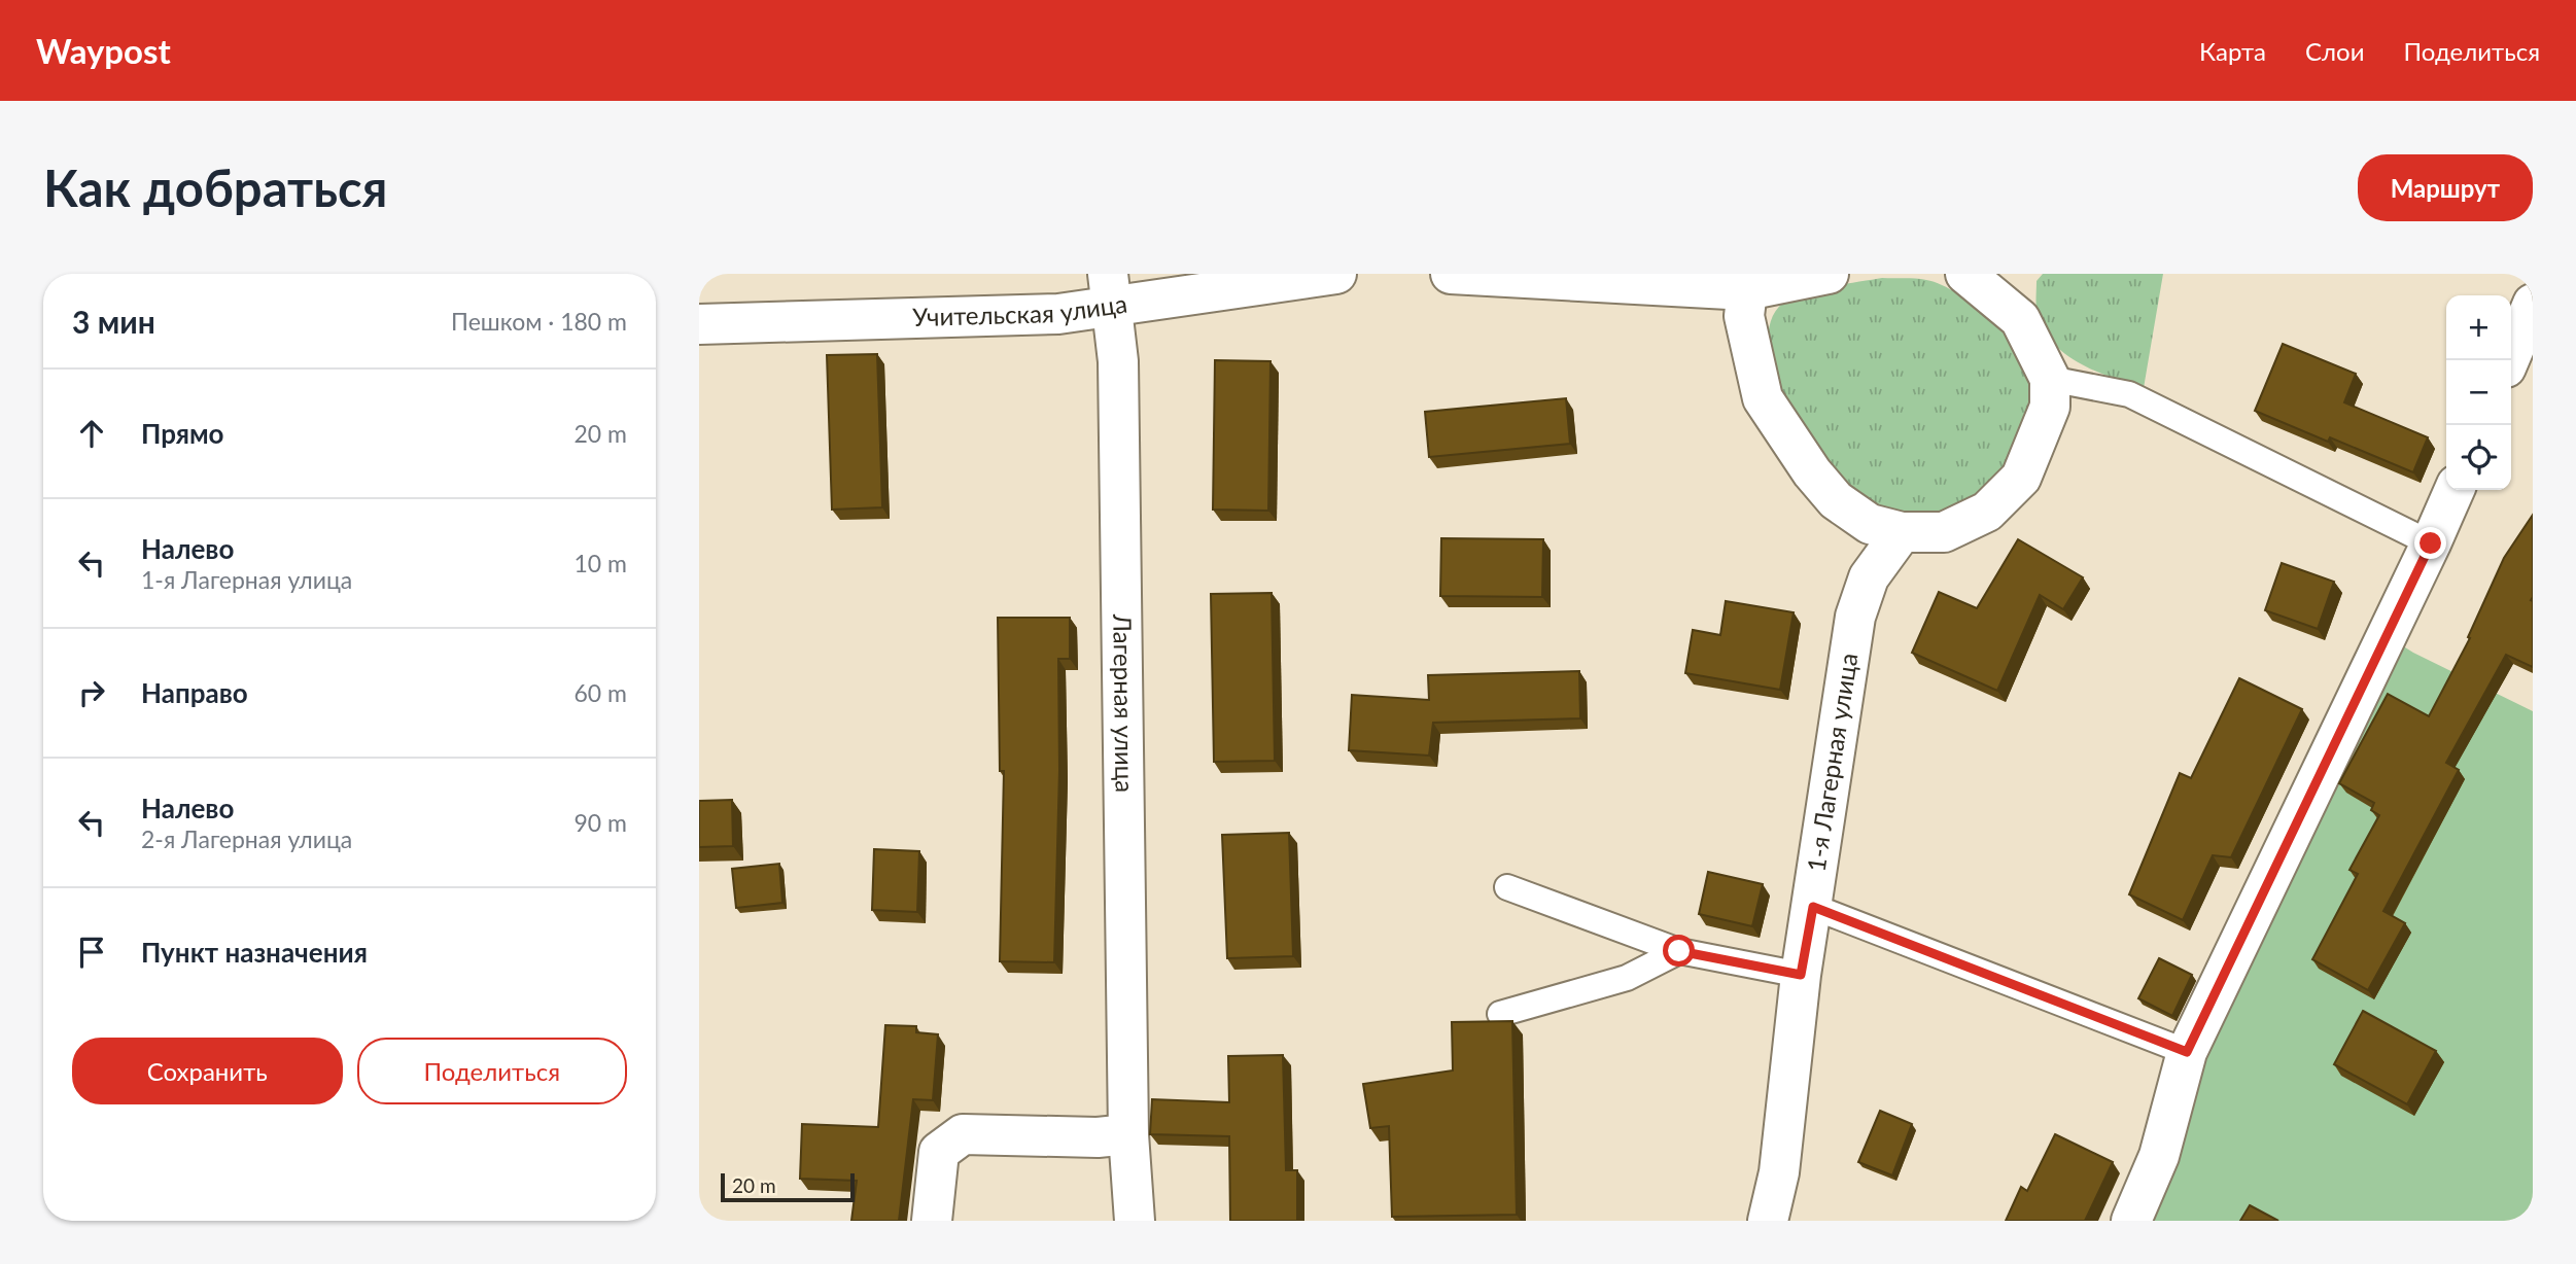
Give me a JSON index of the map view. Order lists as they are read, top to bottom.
{
  "streets": {
    "street": ["Учительская улица", "Лагерная улица", "1-я Лагерная улица"]
  },
  "crossings": [
    ["Учительская улица", "Лагерная улица"]
  ],
  "scale_bar": "20 m",
  "page": {
    "header": "Waypost",
    "nav": ["Карта", "Слои", "Поделиться"],
    "buttons": [
      "Маршрут",
      ["Сохранить", "Поделиться"]
    ],
    "title": "Как добраться",
    "heading": ["3 мин", "Пешком · 180 m"],
    "map_buttons": ["+", "−"],
    "list": [
      ["Прямо", "20 m"],
      ["Налево", "1-я Лагерная улица", "10 m"],
      ["Направо", "60 m"],
      ["Налево", "2-я Лагерная улица", "90 m"],
      "Пункт назначения"
    ],
    "scale": "20 m"
  }
}
